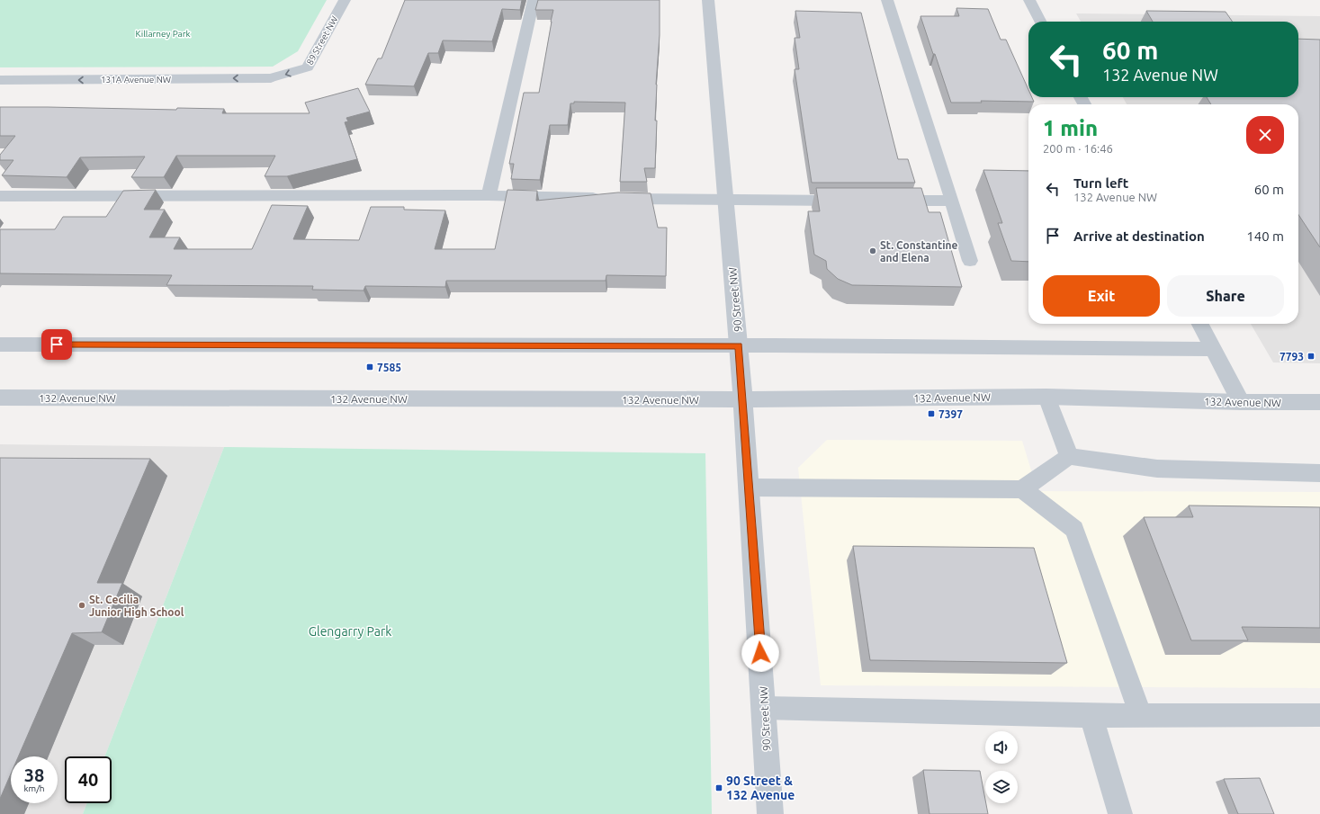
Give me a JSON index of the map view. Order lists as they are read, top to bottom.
{
  "streets": {
    "street": [
      "89 Street NW",
      "131A Avenue NW",
      "90 Street NW",
      "132 Avenue NW"
    ]
  },
  "crossings": [
    ["89 Street NW", "131A Avenue NW"],
    ["90 Street NW", "132 Avenue NW"]
  ],
  "one_way": ["89 Street NW", "131A Avenue NW"],
  "parks": ["Killarney Park", "Glengarry Park"],
  "places": {
    "other": ["St. Constantine and Elena", "St. Cecilia Junior High School"],
    "transit": [
      "7793",
      "7585",
      "7397",
      "90 Street & 132 Avenue"
    ]
  },
  "page": {
    "turn": ["60 m", "132 Avenue NW"],
    "heading": ["1 min", "200 m · 16:46"],
    "list": [
      {
        "name": "Turn left",
        "note": "132 Avenue NW",
        "value": "60 m"
      },
      {
        "name": "Arrive at destination",
        "value": "140 m"
      }
    ],
    "buttons": ["Exit", "Share"],
    "speed": "38 km/h",
    "limit": "40"
  }
}
